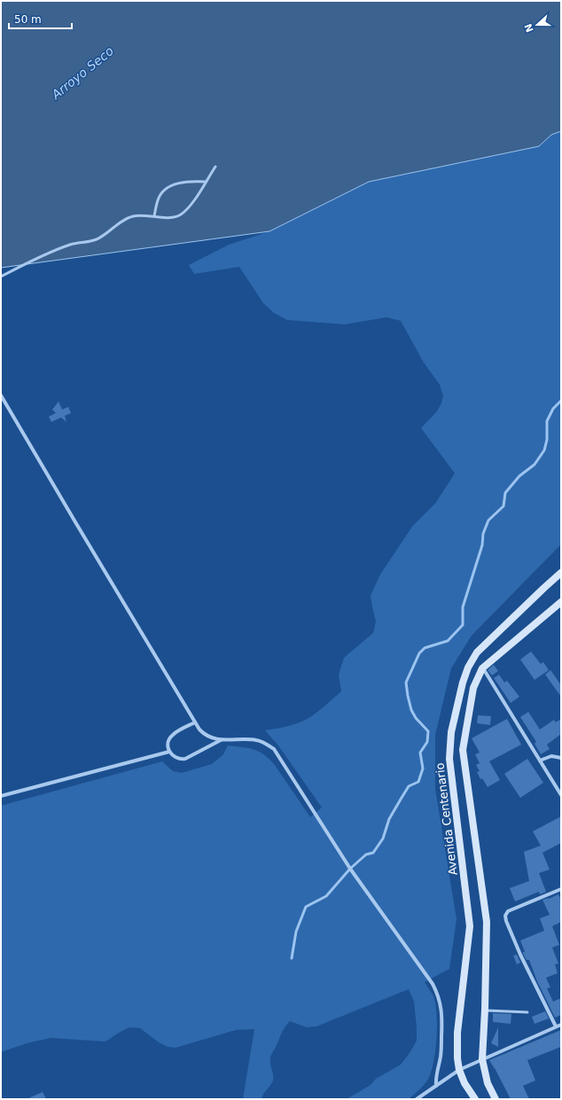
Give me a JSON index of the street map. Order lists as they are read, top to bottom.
{
  "streets": {
    "main road": ["Avenida Centenario"]
  },
  "water": ["Arroyo Seco"],
  "scale_bar": "50 m",
  "north": "left"
}
